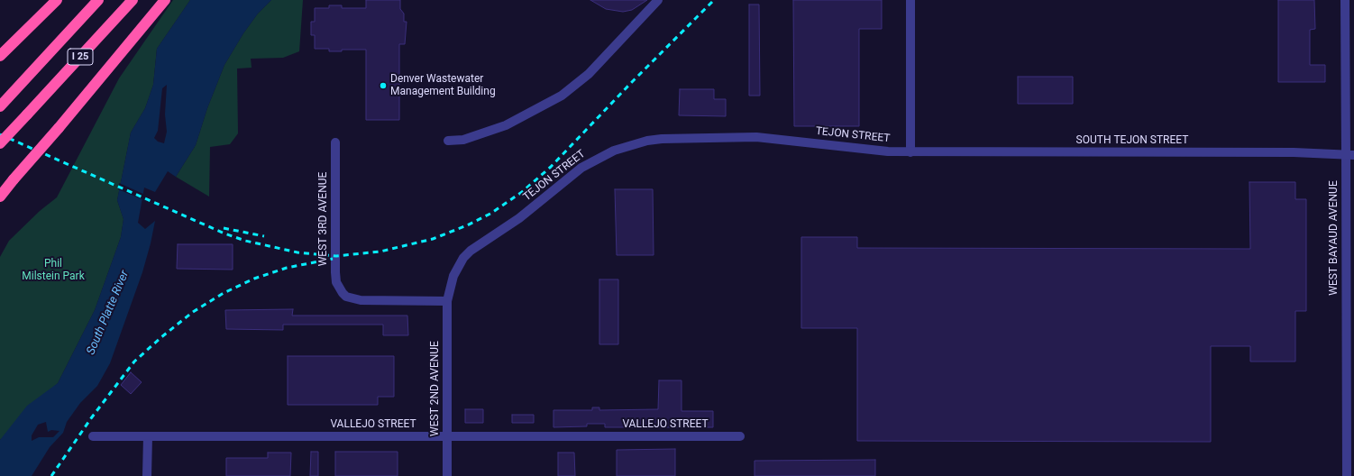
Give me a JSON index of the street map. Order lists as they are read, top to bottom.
{
  "streets": {
    "highway": ["I 25"],
    "street": [
      "TEJON STREET",
      "SOUTH TEJON STREET",
      "WEST 3RD AVENUE",
      "WEST BAYAUD AVENUE",
      "WEST 2ND AVENUE",
      "VALLEJO STREET"
    ]
  },
  "crossings": [
    ["TEJON STREET", "SOUTH TEJON STREET"],
    ["TEJON STREET", "WEST 3RD AVENUE"],
    ["TEJON STREET", "WEST 2ND AVENUE"],
    ["SOUTH TEJON STREET", "WEST BAYAUD AVENUE"],
    ["WEST 3RD AVENUE", "WEST 2ND AVENUE"],
    ["WEST 2ND AVENUE", "VALLEJO STREET"]
  ],
  "water": ["South Platte River"],
  "parks": ["Phil Milstein Park"],
  "places": ["Denver Wastewater Management Building"]
}
